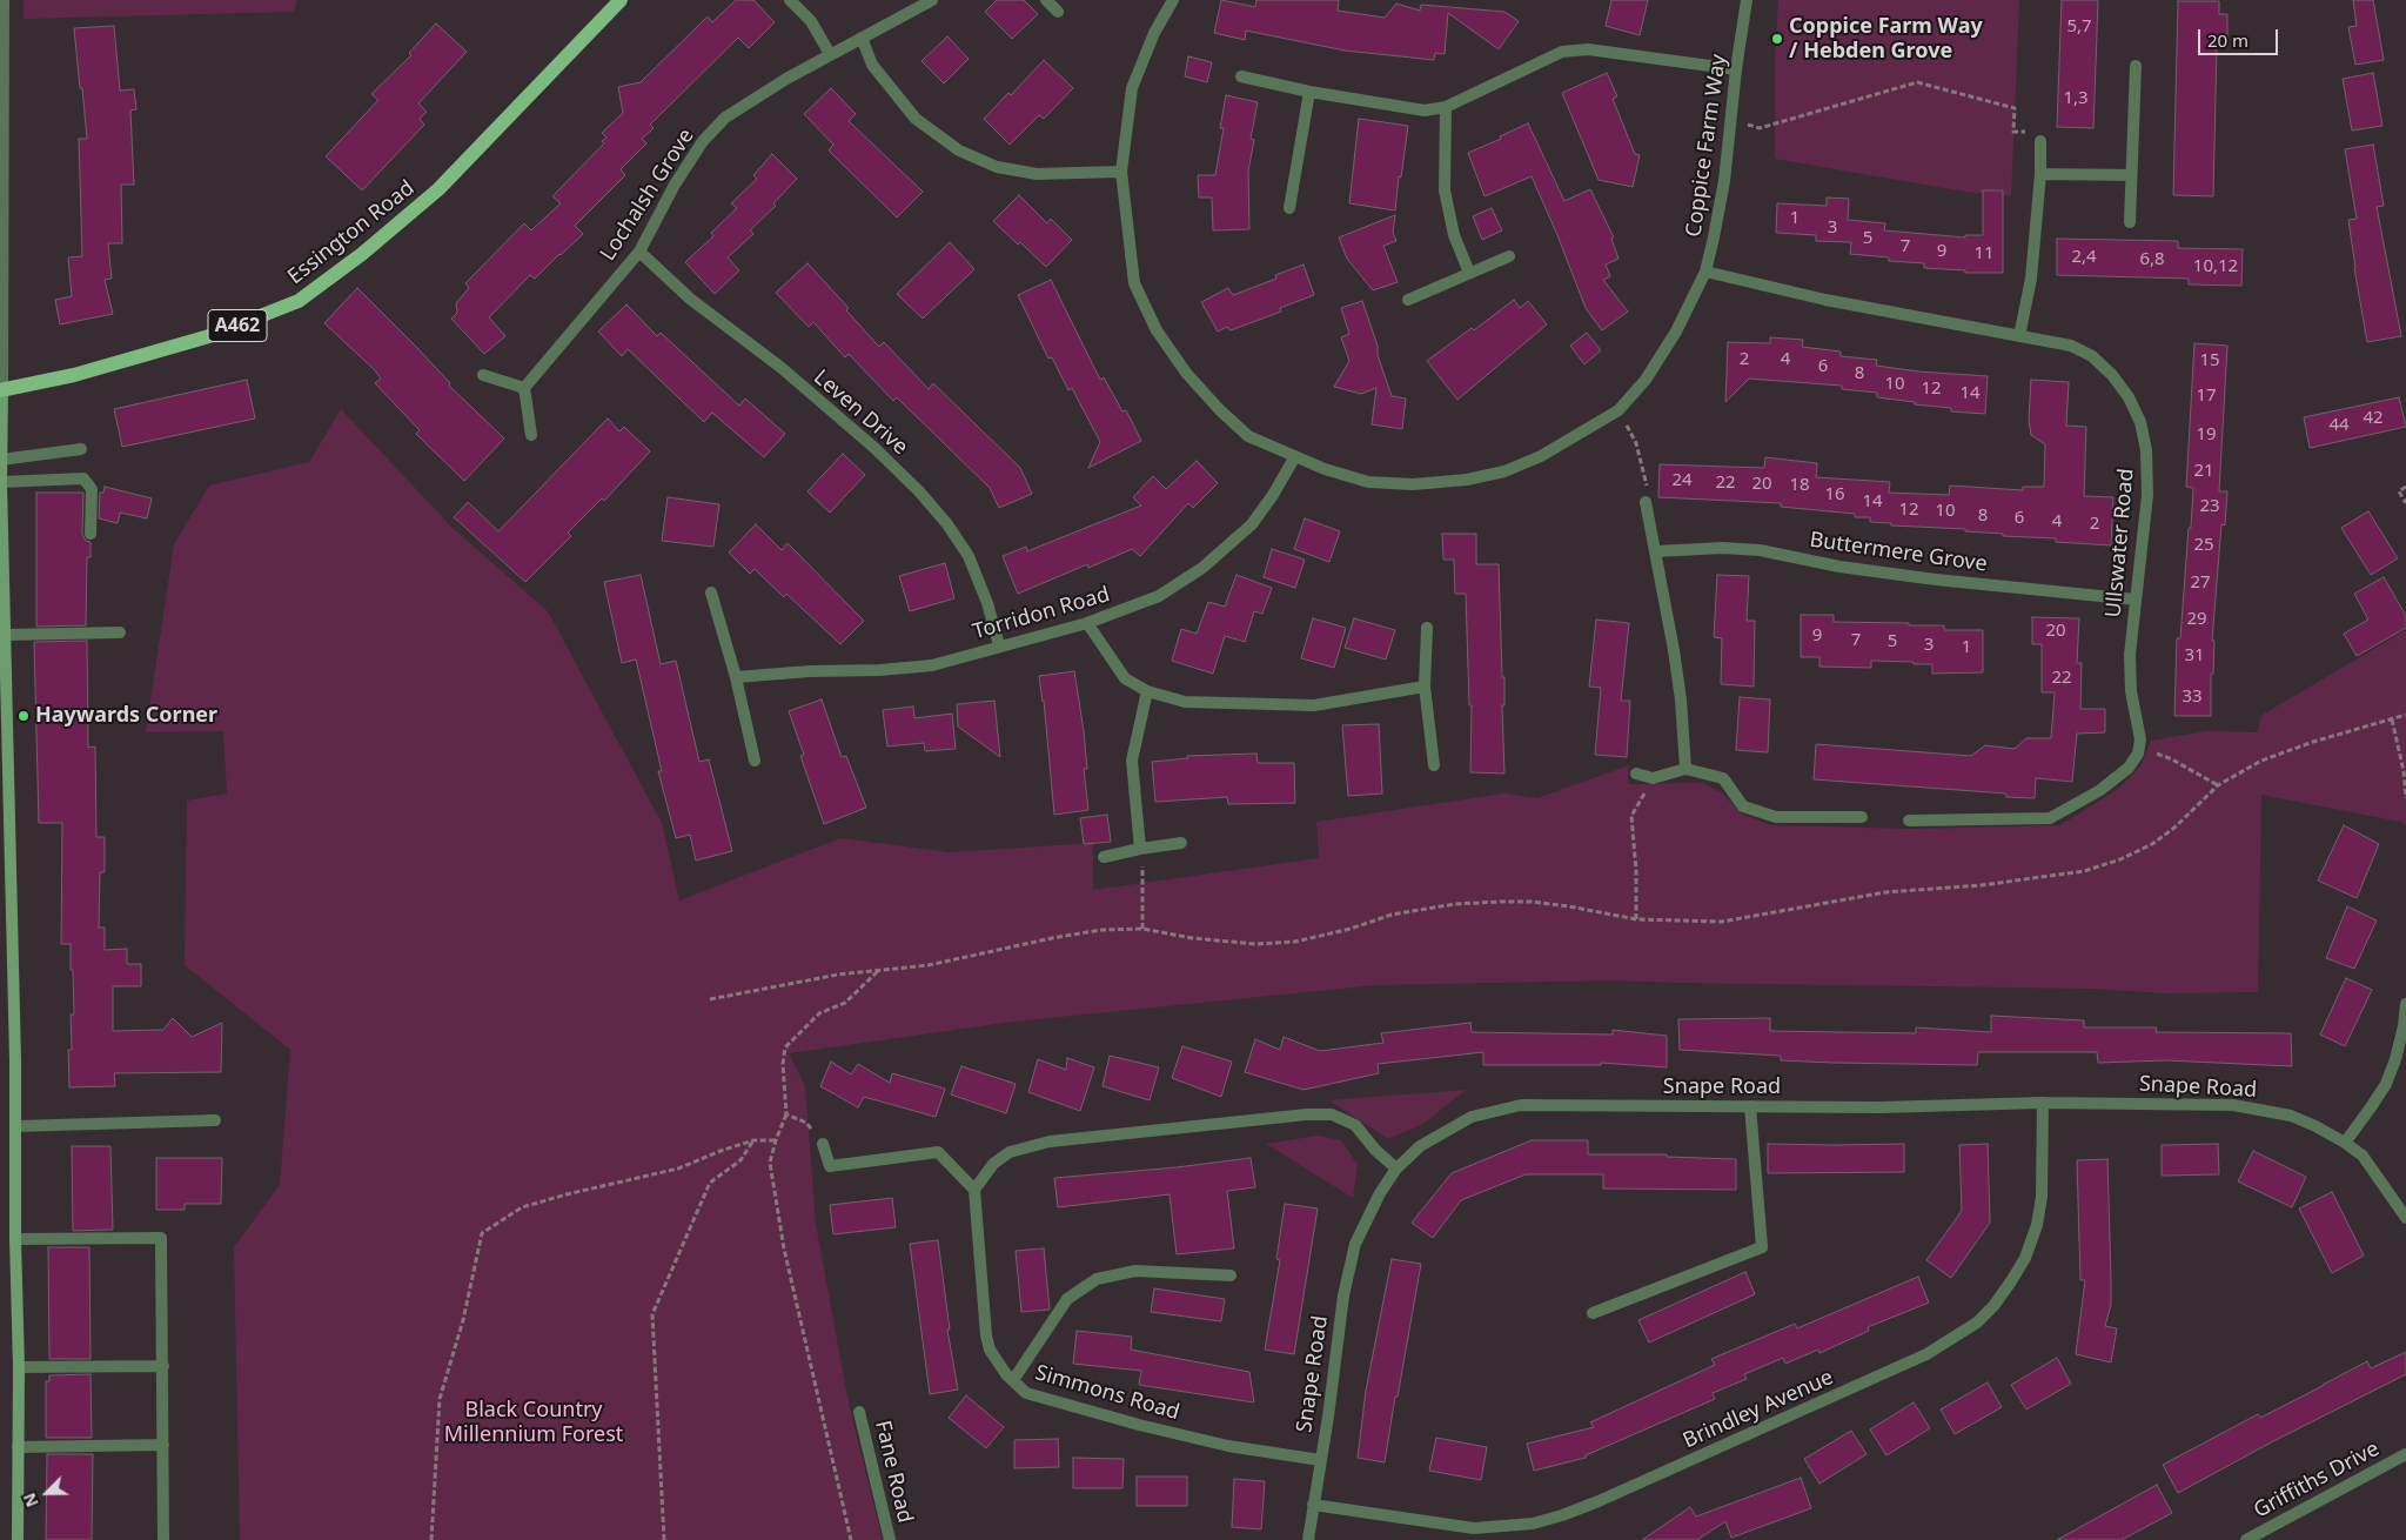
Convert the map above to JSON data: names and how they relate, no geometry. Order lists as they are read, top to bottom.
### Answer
{
  "streets": {
    "main road": ["Essington Road", "A462"],
    "street": [
      "Coppice Farm Way",
      "Lochalsh Grove",
      "Leven Drive",
      "Ullswater Road",
      "Buttermere Grove",
      "Torridon Road",
      "Snape Road",
      "Simmons Road",
      "Brindley Avenue",
      "Fane Road",
      "Griffiths Drive"
    ]
  },
  "crossings": [
    ["Coppice Farm Way", "Ullswater Road"],
    ["Coppice Farm Way", "Torridon Road"],
    ["Lochalsh Grove", "Leven Drive"],
    ["Leven Drive", "Torridon Road"],
    ["Ullswater Road", "Buttermere Grove"],
    ["Snape Road", "Simmons Road"],
    ["Snape Road", "Brindley Avenue"]
  ],
  "parks": ["Black Country Millennium Forest"],
  "places": ["Coppice Farm Way / Hebden Grove", "Haywards Corner"],
  "house_numbers": [
    "5,7",
    "1,3",
    "1",
    "3",
    "5",
    "7",
    "9",
    "11",
    "2,4",
    "6,8",
    "10,12",
    "2",
    "4",
    "15",
    "6",
    "8",
    "10",
    "12",
    "14",
    "17",
    "42",
    "44",
    "19",
    "21",
    "24",
    "22",
    "20",
    "18",
    "16",
    "14",
    "23",
    "12",
    "10",
    "8",
    "6",
    "4",
    "2",
    "25",
    "27",
    "29",
    "20",
    "9",
    "7",
    "5",
    "3",
    "1",
    "31",
    "22",
    "33"
  ],
  "scale_bar": "20 m",
  "north": "bottom left"
}
